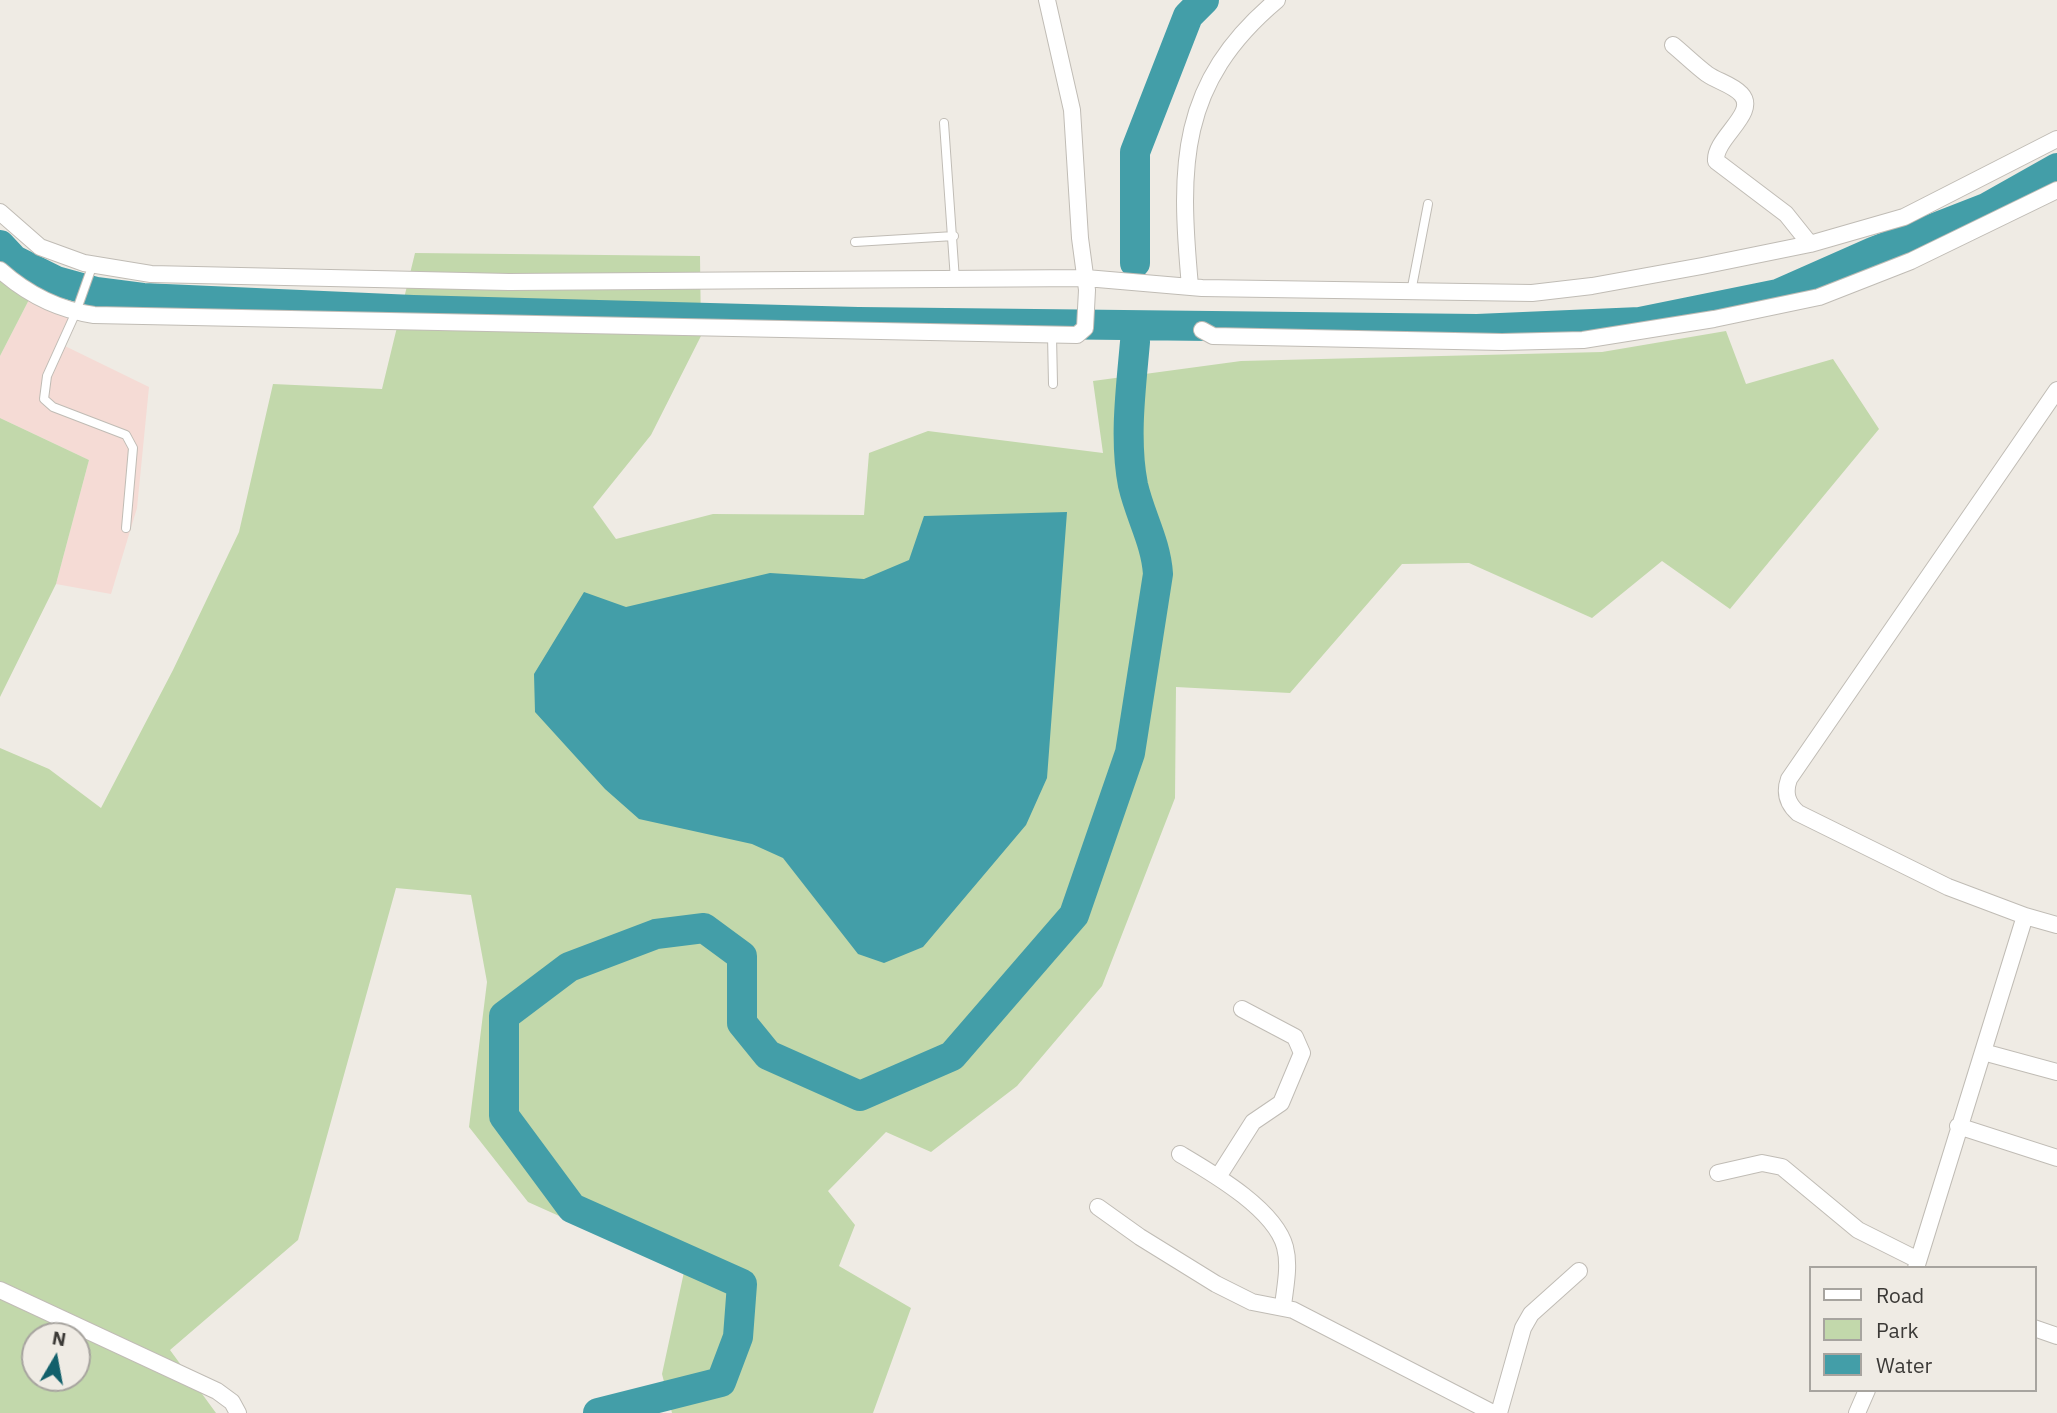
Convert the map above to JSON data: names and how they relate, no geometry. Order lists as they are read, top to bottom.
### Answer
{
  "legend": ["Road", "Park", "Water"],
  "north": "top"
}
